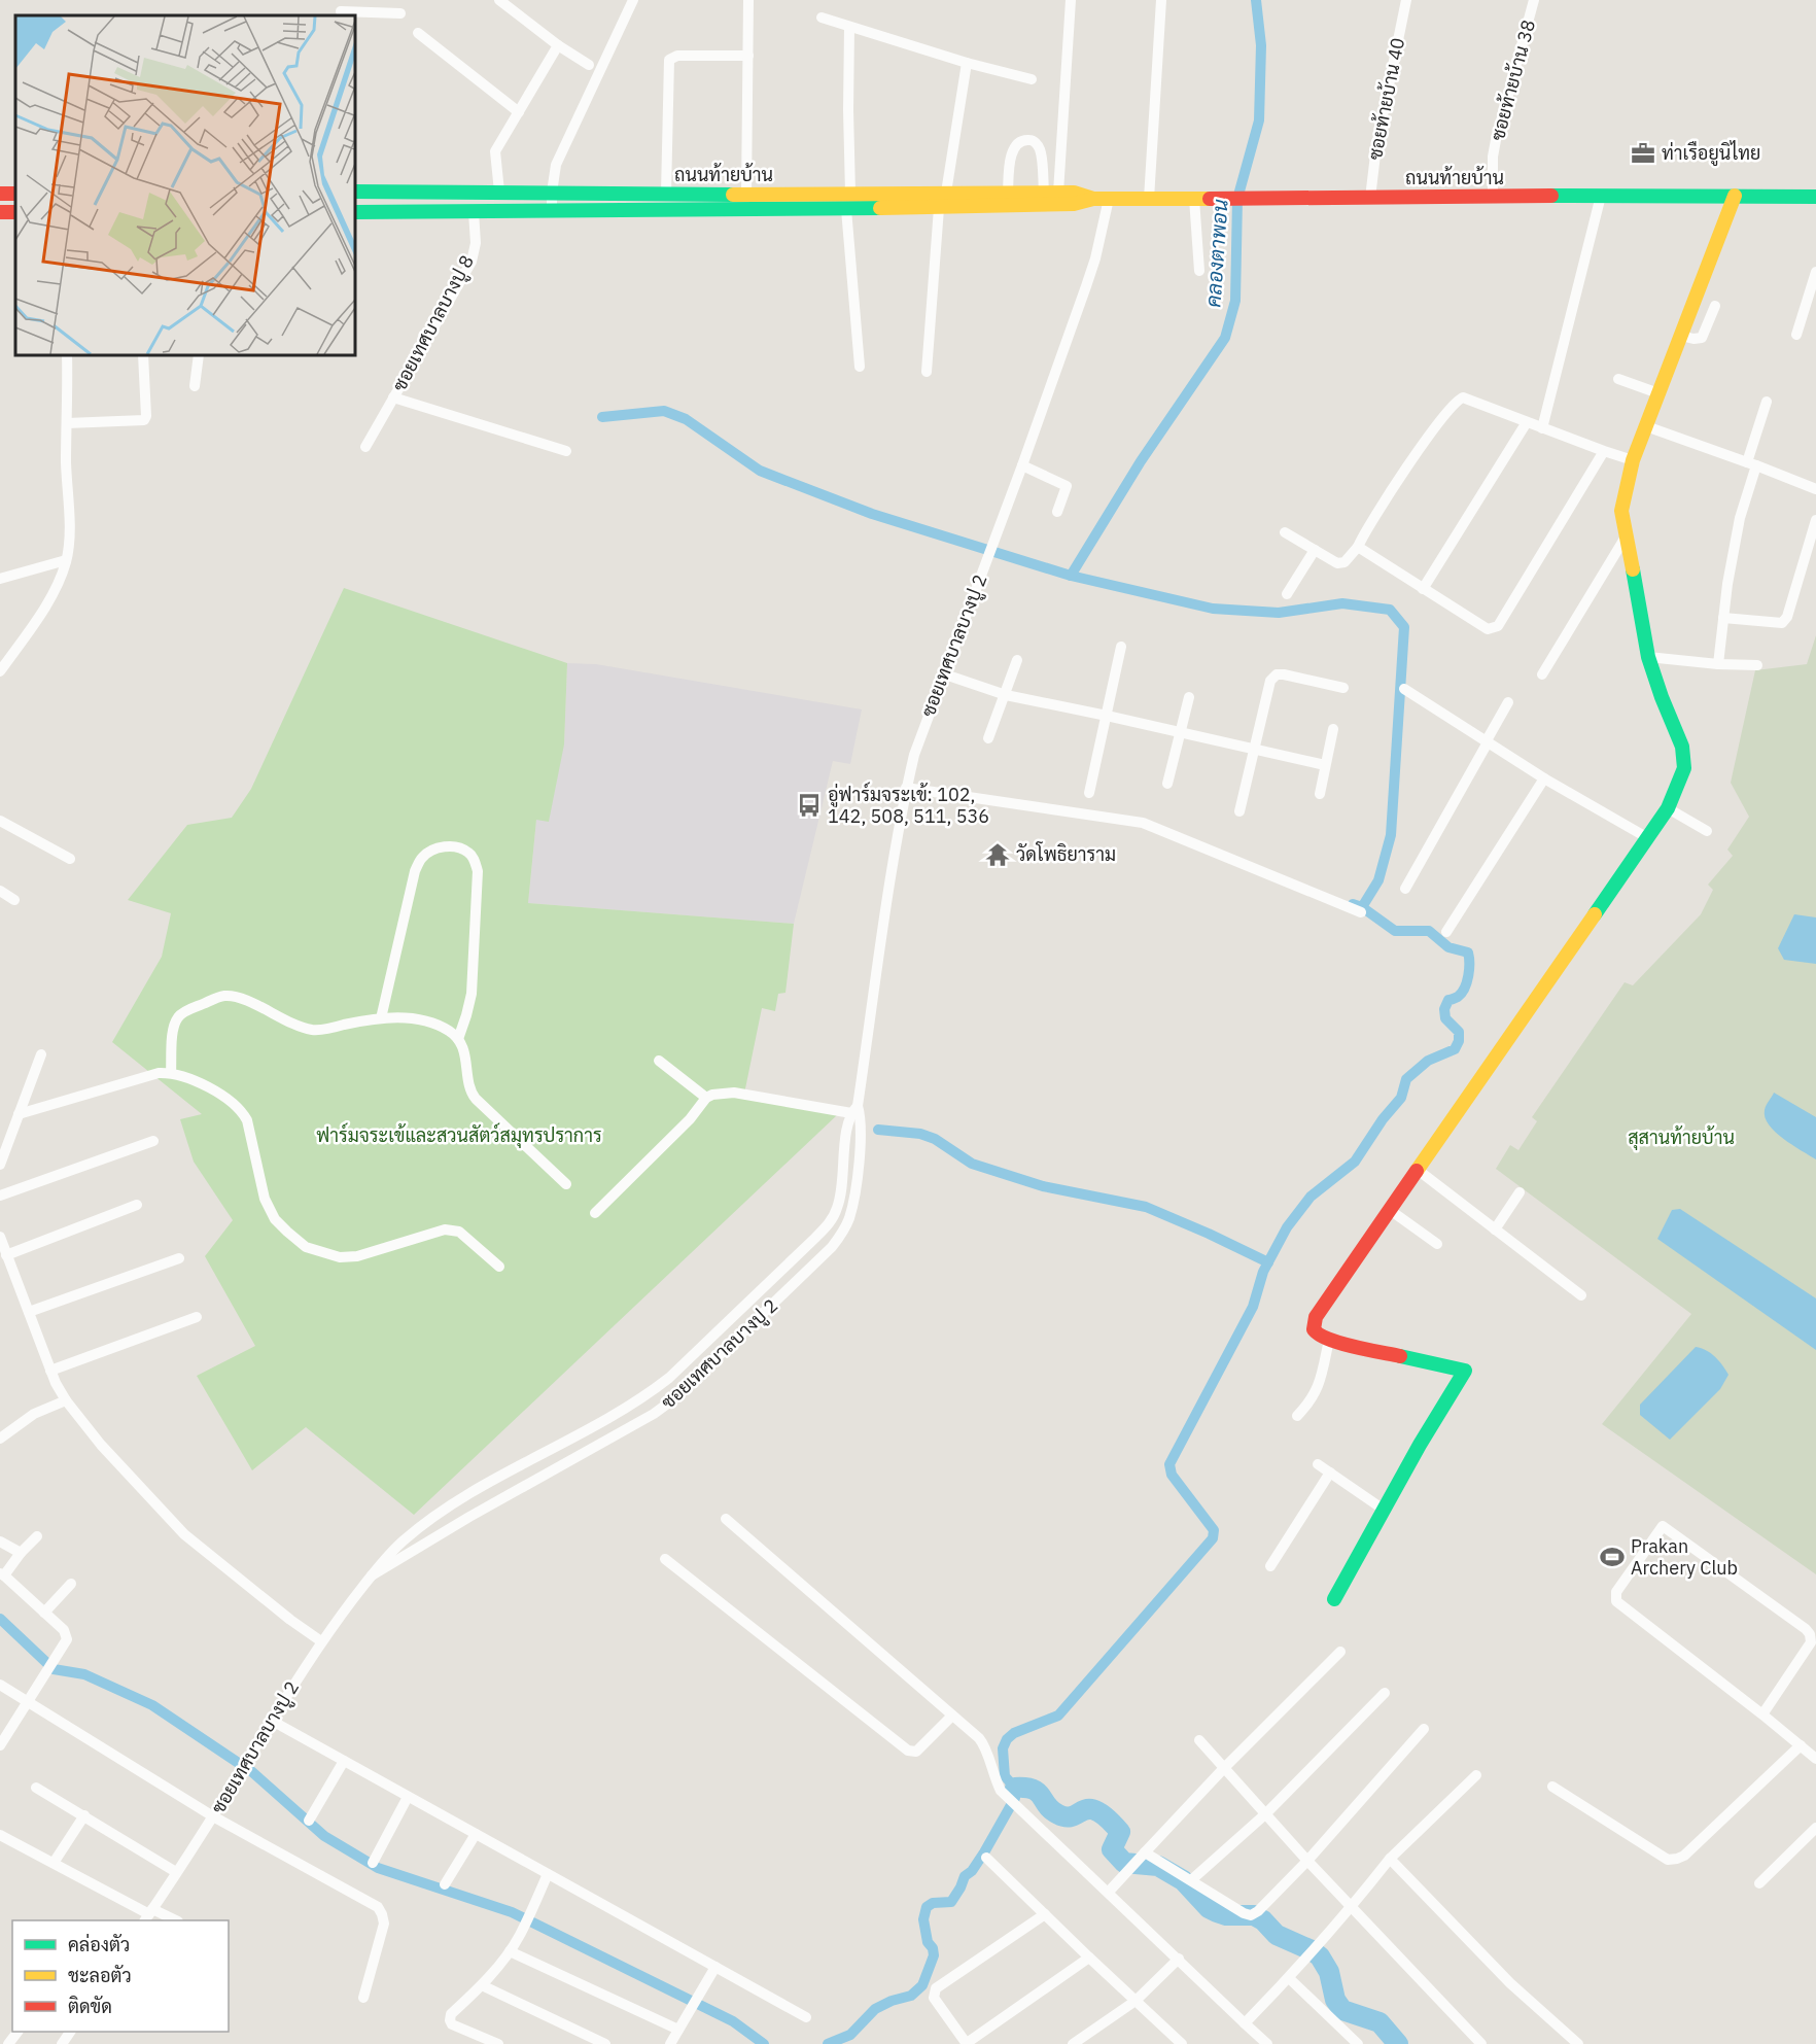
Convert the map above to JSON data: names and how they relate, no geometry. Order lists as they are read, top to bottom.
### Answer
{
  "streets": {
    "street": [
      "ซอยท้ายบ้าน 38",
      "ซอยท้ายบ้าน 40",
      "ถนนท้ายบ้าน",
      "ซอยเทศบาลบางปู 8",
      "ซอยเทศบาลบางปู 2"
    ]
  },
  "crossings": [
    ["ซอยท้ายบ้าน 38", "ถนนท้ายบ้าน"],
    ["ซอยท้ายบ้าน 40", "ถนนท้ายบ้าน"],
    ["ถนนท้ายบ้าน", "ซอยเทศบาลบางปู 8"],
    ["ถนนท้ายบ้าน", "ซอยเทศบาลบางปู 2"]
  ],
  "water": ["คลองตาพอน"],
  "parks": ["ฟาร์มจระเข้และสวนสัตว์สมุทรปราการ", "สุสานท้ายบ้าน"],
  "places": {
    "office": ["ท่าเรือยูนิไทย"],
    "bus stop": ["อู่ฟาร์มจระเข้: 102, 142, 508, 511, 536"],
    "temple": ["วัดโพธิยาราม"],
    "sports": ["Prakan Archery Club"]
  },
  "legend": ["คล่องตัว", "ชะลอตัว", "ติดขัด"]
}
